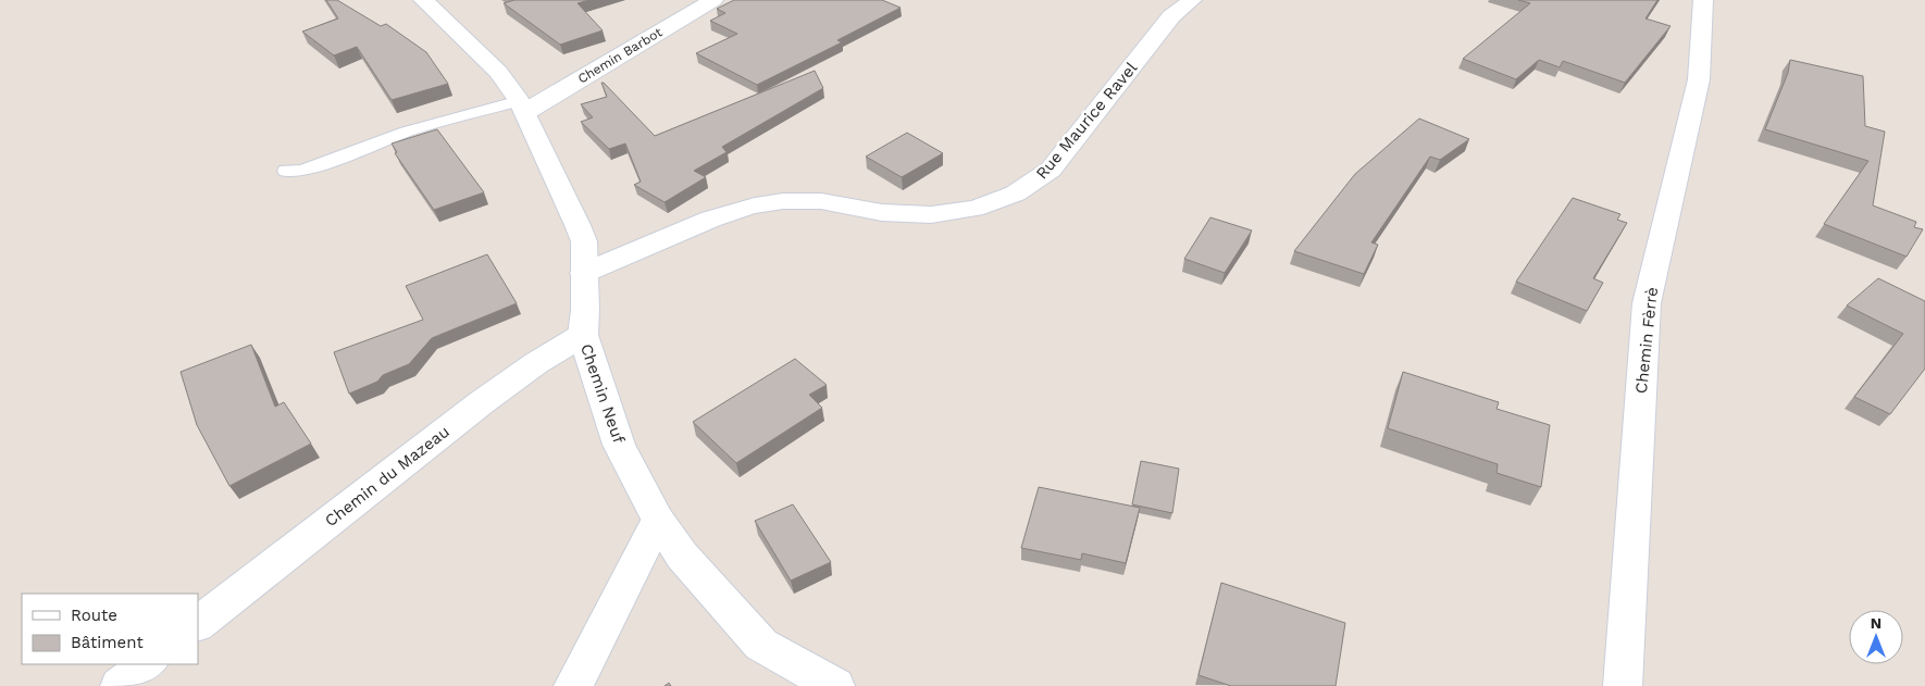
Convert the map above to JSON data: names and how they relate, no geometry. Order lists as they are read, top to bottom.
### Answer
{
  "streets": {
    "street": [
      "Chemin Barbot",
      "Rue Maurice Ravel",
      "Chemin Fèrrè",
      "Chemin Neuf",
      "Chemin du Mazeau"
    ]
  },
  "crossings": [
    ["Chemin Barbot", "Chemin Neuf"],
    ["Rue Maurice Ravel", "Chemin Neuf"],
    ["Chemin Neuf", "Chemin du Mazeau"]
  ],
  "legend": ["Route", "Bâtiment"],
  "north": "top"
}
